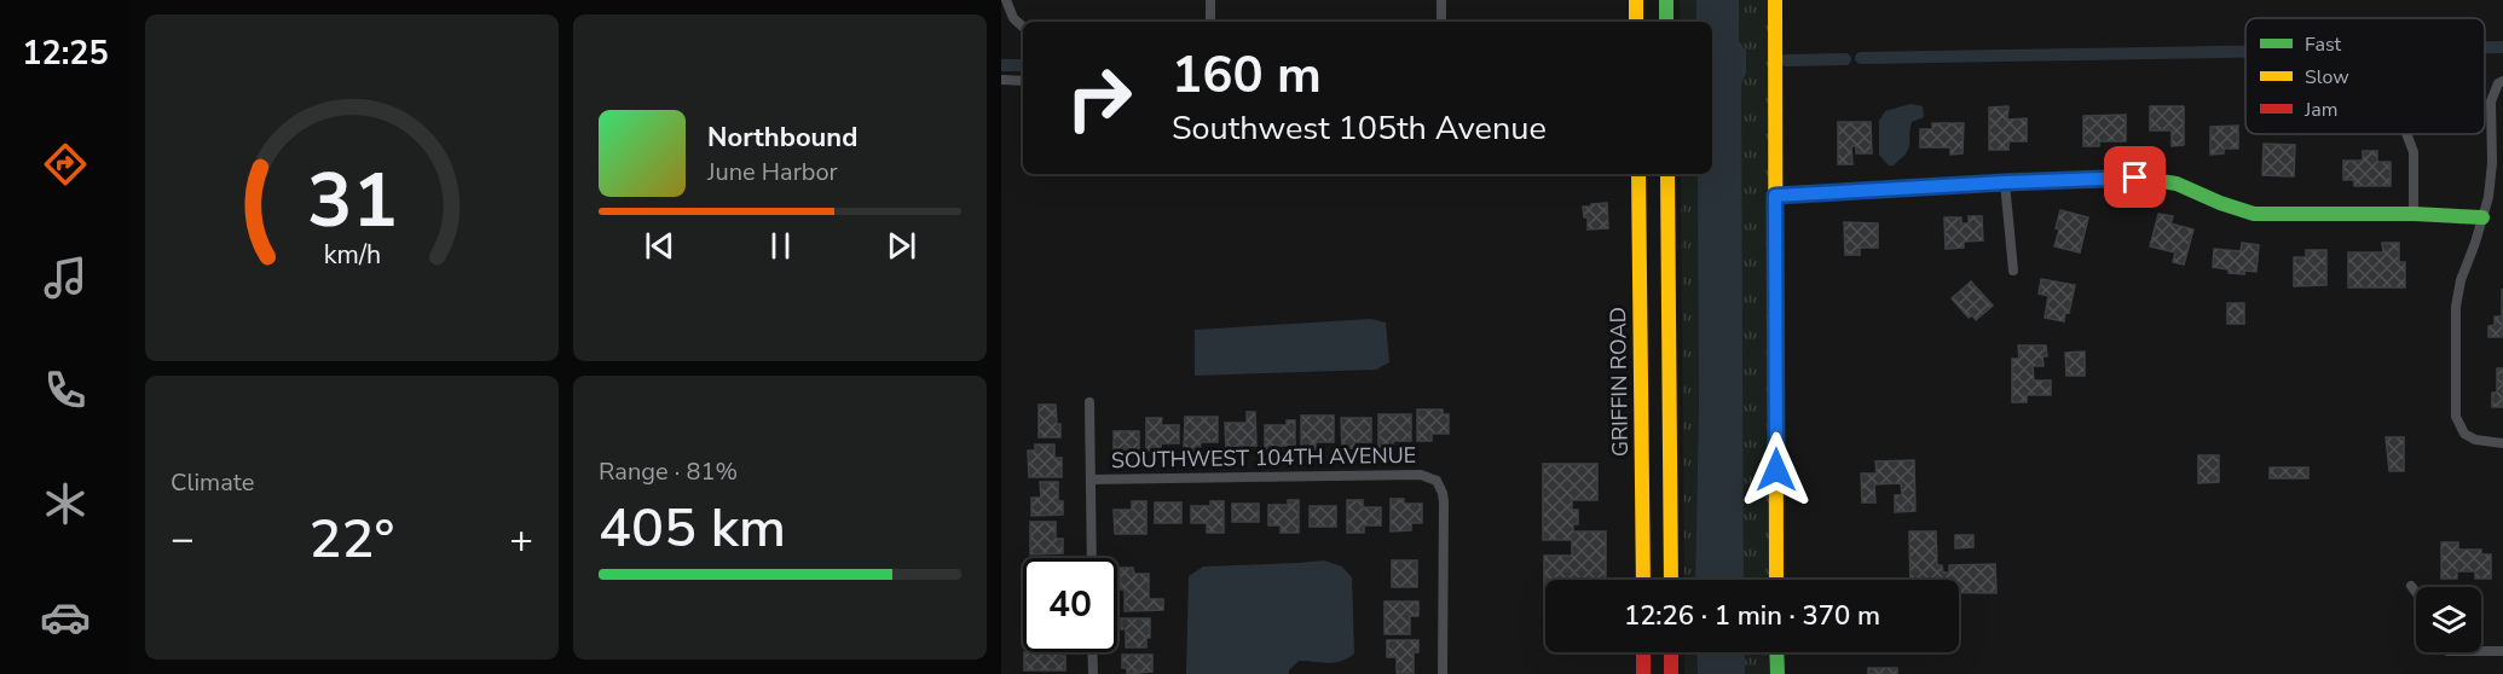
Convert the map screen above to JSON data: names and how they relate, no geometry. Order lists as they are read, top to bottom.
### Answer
{
  "streets": {
    "street": ["GRIFFIN ROAD", "SOUTHWEST 104TH AVENUE"]
  },
  "legend": ["Fast", "Slow", "Jam"],
  "page": {
    "tabs": "12:25",
    "turn": ["160 m", "Southwest 105th Avenue"],
    "song": ["Northbound", "June Harbor"],
    "tile": [
      "Climate",
      ["Range · 81%", "405 km"]
    ],
    "heat": ["−", "22°", "+"],
    "limit": "40",
    "trip": "12:26 · 1 min · 370 m",
    "gauge": ["31", "km/h"]
  }
}
